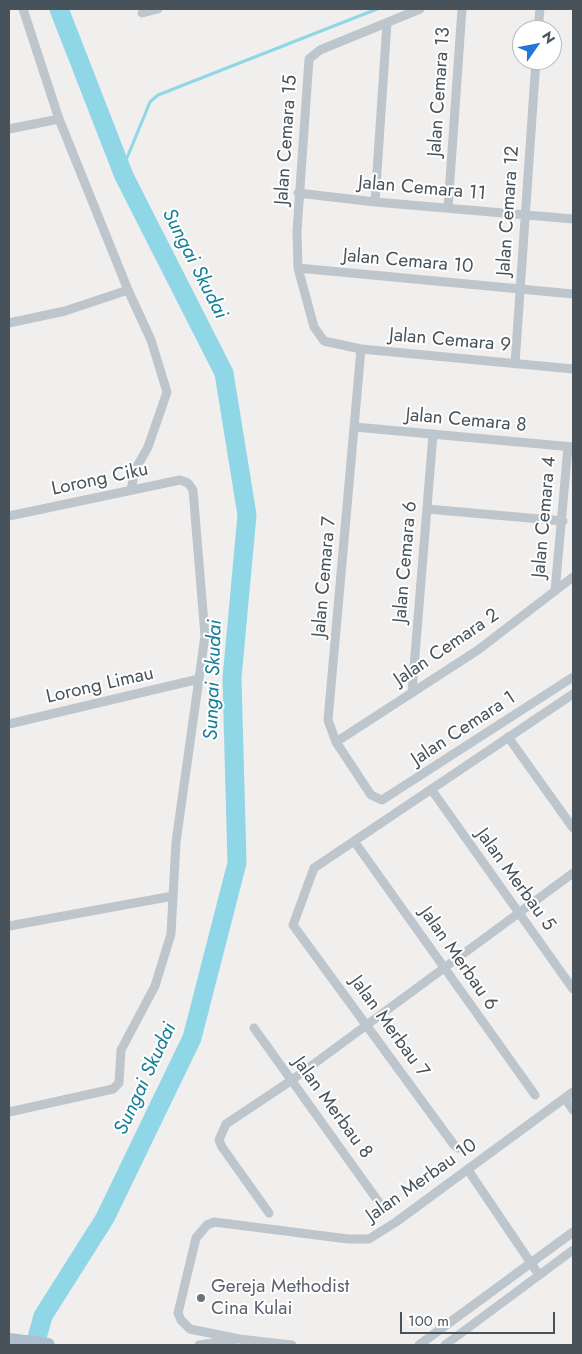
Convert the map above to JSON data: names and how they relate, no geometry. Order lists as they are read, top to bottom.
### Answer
{
  "streets": {
    "street": [
      "Jalan Cemara 13",
      "Jalan Cemara 15",
      "Jalan Cemara 11",
      "Jalan Cemara 12",
      "Jalan Cemara 10",
      "Jalan Cemara 9",
      "Jalan Cemara 8",
      "Lorong Ciku",
      "Jalan Cemara 4",
      "Jalan Cemara 6",
      "Jalan Cemara 7",
      "Jalan Cemara 2",
      "Lorong Limau",
      "Jalan Cemara 1",
      "Jalan Merbau 5",
      "Jalan Merbau 6",
      "Jalan Merbau 7",
      "Jalan Merbau 8",
      "Jalan Merbau 10"
    ]
  },
  "crossings": [
    ["Jalan Cemara 13", "Jalan Cemara 11"],
    ["Jalan Cemara 15", "Jalan Cemara 11"],
    ["Jalan Cemara 15", "Jalan Cemara 10"],
    ["Jalan Cemara 15", "Jalan Cemara 9"],
    ["Jalan Cemara 11", "Jalan Cemara 12"],
    ["Jalan Cemara 12", "Jalan Cemara 10"],
    ["Jalan Cemara 12", "Jalan Cemara 9"],
    ["Jalan Cemara 9", "Jalan Cemara 7"],
    ["Jalan Cemara 8", "Jalan Cemara 4"],
    ["Jalan Cemara 8", "Jalan Cemara 6"],
    ["Jalan Cemara 8", "Jalan Cemara 7"],
    ["Lorong Ciku", "Lorong Limau"],
    ["Jalan Cemara 4", "Jalan Cemara 2"],
    ["Jalan Cemara 6", "Jalan Cemara 2"],
    ["Jalan Cemara 7", "Jalan Cemara 2"],
    ["Jalan Cemara 7", "Jalan Cemara 1"],
    ["Jalan Merbau 6", "Jalan Merbau 7"]
  ],
  "water": ["Sungai Skudai"],
  "places": ["Gereja Methodist Cina Kulai"],
  "scale_bar": "100 m",
  "north": "top right"
}
